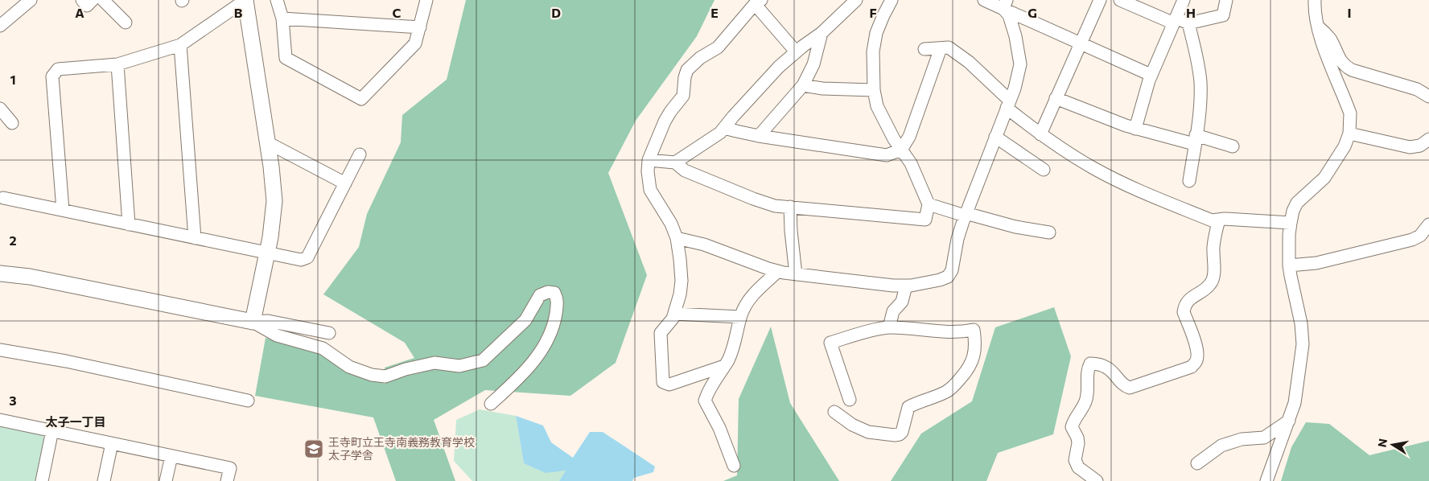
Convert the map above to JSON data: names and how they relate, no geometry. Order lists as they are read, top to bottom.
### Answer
{
  "districts": ["太子一丁目"],
  "places": {
    "school or university": ["王寺町立王寺南義務教育学校 太子学舎"]
  },
  "north": "left",
  "grid": {
    "columns": [
      "A",
      "B",
      "C",
      "D",
      "E",
      "F",
      "G",
      "H",
      "I"
    ],
    "rows": ["1", "2", "3"]
  }
}
